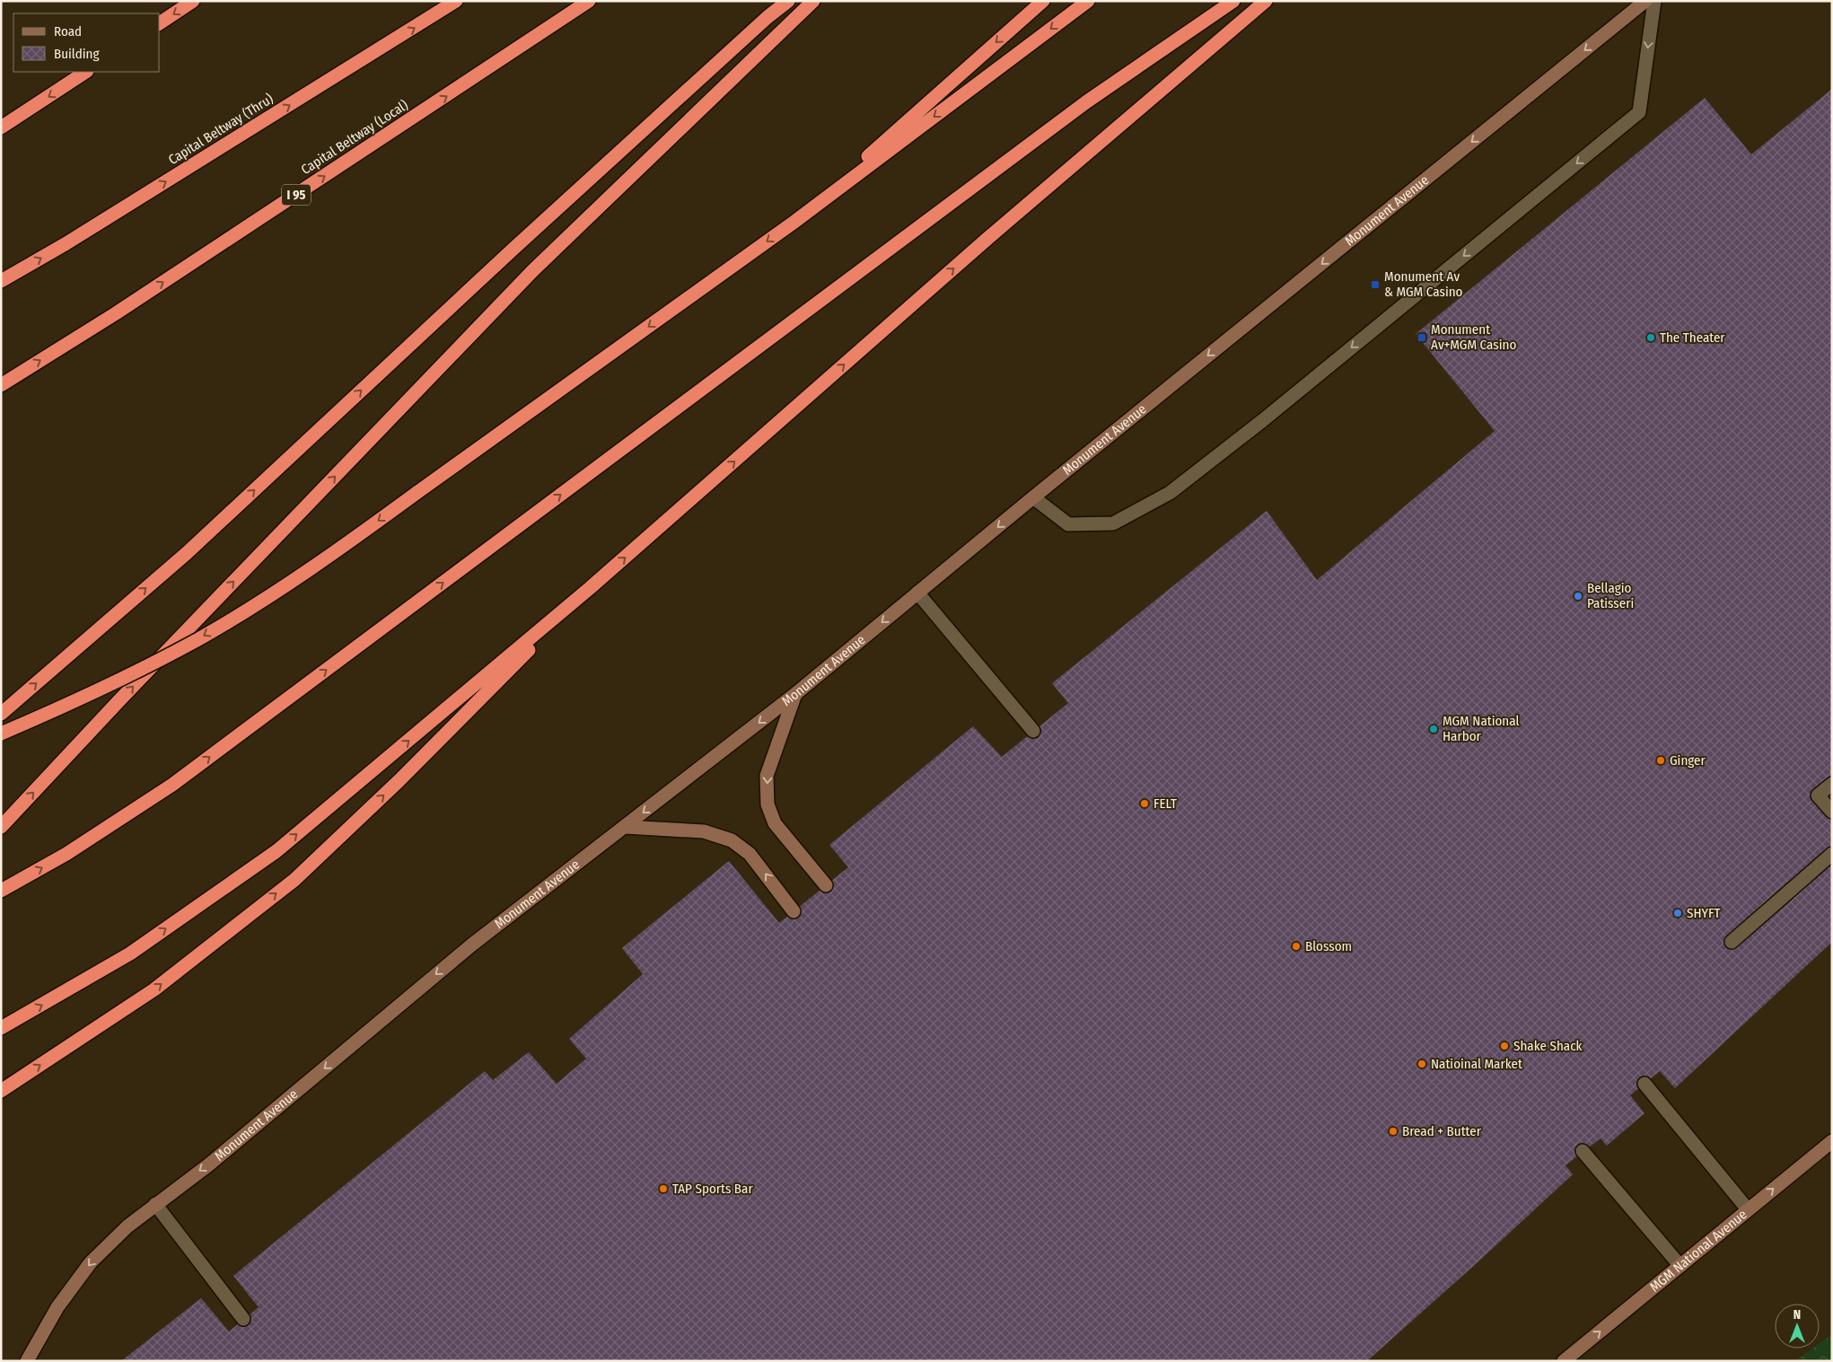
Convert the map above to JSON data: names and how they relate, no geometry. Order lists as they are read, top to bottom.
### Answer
{
  "streets": {
    "highway": ["Capital Beltway (Thru)", "Capital Beltway (Local)", "I 95"],
    "main road": ["Monument Avenue", "MGM National Avenue"]
  },
  "one_way": [
    "Capital Beltway (Thru)",
    "Capital Beltway (Local)",
    "Monument Avenue",
    "MGM National Avenue"
  ],
  "places": {
    "transit": ["Monument Av & MGM Casino", "Monument Av+MGM Casino"],
    "other": [
      "The Theater",
      "Bellagio Patisseri",
      "MGM National Harbor",
      "Ginger",
      "FELT",
      "SHYFT",
      "Blossom",
      "Shake Shack",
      "Natioinal Market",
      "Bread + Butter",
      "TAP Sports Bar"
    ]
  },
  "legend": ["Road", "Building"],
  "north": "top"
}
